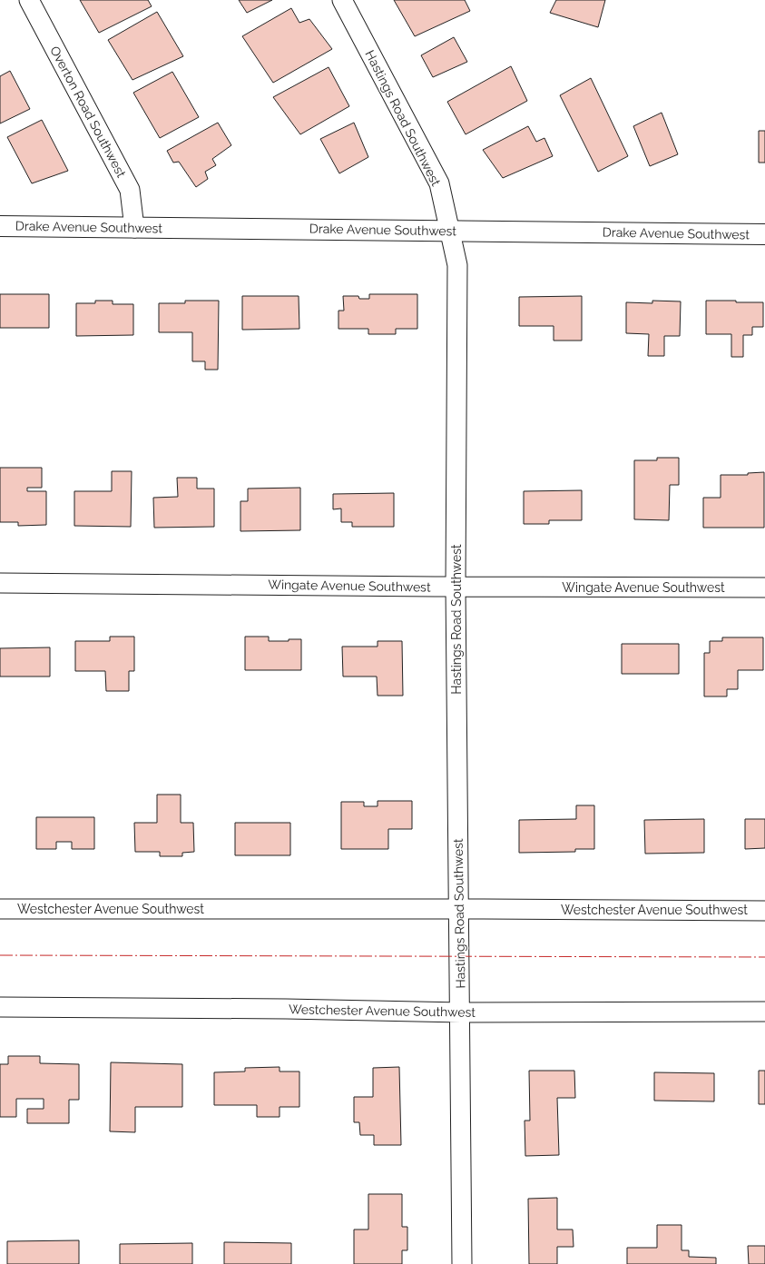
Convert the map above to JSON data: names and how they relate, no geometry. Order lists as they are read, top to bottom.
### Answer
{
  "streets": {
    "street": [
      "Overton Road Southwest",
      "Hastings Road Southwest",
      "Drake Avenue Southwest",
      "Wingate Avenue Southwest",
      "Westchester Avenue Southwest"
    ]
  },
  "crossings": [
    ["Overton Road Southwest", "Drake Avenue Southwest"],
    ["Hastings Road Southwest", "Drake Avenue Southwest"],
    ["Hastings Road Southwest", "Wingate Avenue Southwest"],
    ["Hastings Road Southwest", "Westchester Avenue Southwest"]
  ]
}
